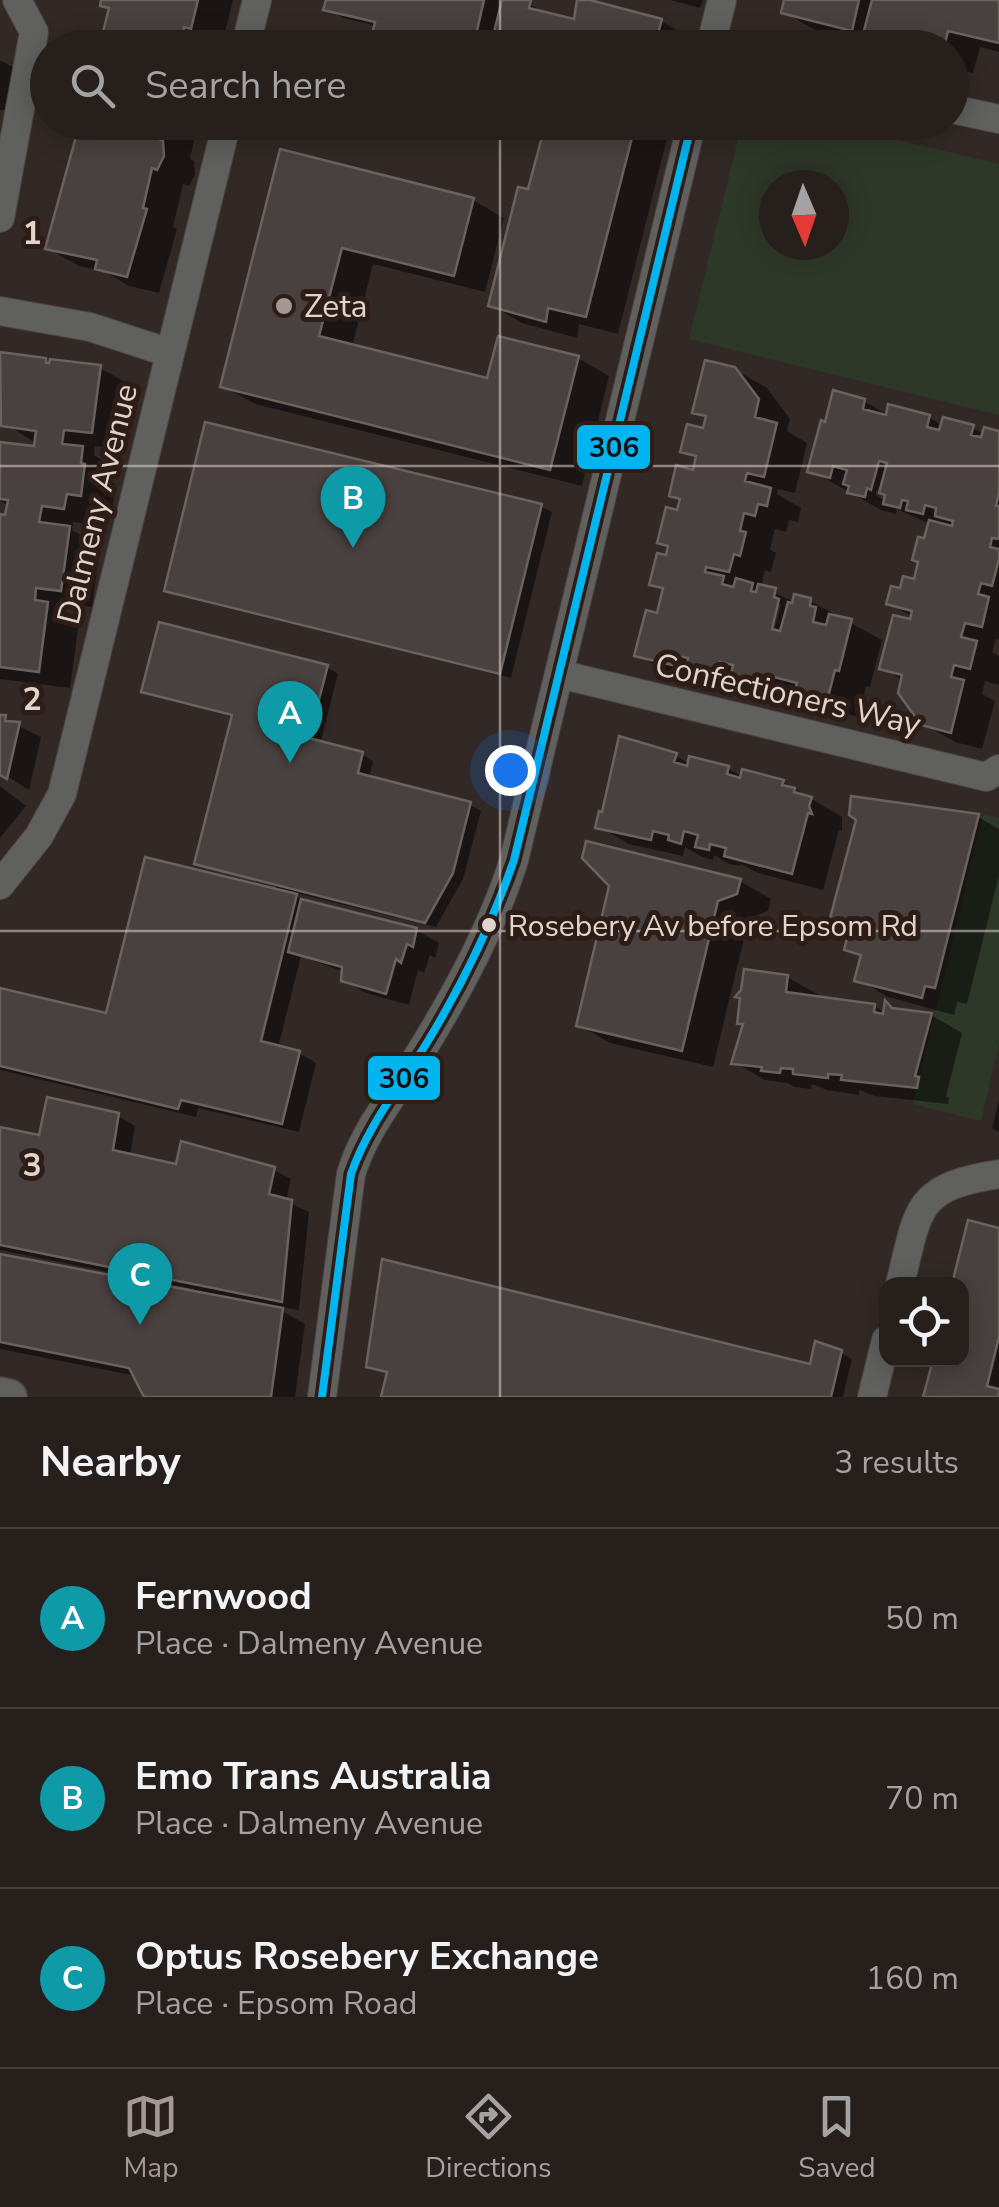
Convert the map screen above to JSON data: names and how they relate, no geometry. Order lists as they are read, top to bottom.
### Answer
{
  "streets": {
    "street": ["Dalmeny Avenue", "Confectioners Way"]
  },
  "places": ["Zeta", "Rosebery Av before Epsom Rd"],
  "lines": ["transit line 306"],
  "north": "bottom",
  "page": {
    "search": "Search here",
    "pins": ["B", "A", "C"],
    "heading": ["Nearby", "3 results"],
    "list": [
      {
        "mark": "A",
        "name": "Fernwood",
        "note": "Place · Dalmeny Avenue",
        "value": "50 m"
      },
      {
        "mark": "B",
        "name": "Emo Trans Australia",
        "note": "Place · Dalmeny Avenue",
        "value": "70 m"
      },
      {
        "mark": "C",
        "name": "Optus Rosebery Exchange",
        "note": "Place · Epsom Road",
        "value": "160 m"
      }
    ],
    "nav": ["Map", "Directions", "Saved"]
  },
  "grid": {
    "rows": ["1", "2", "3"]
  }
}
